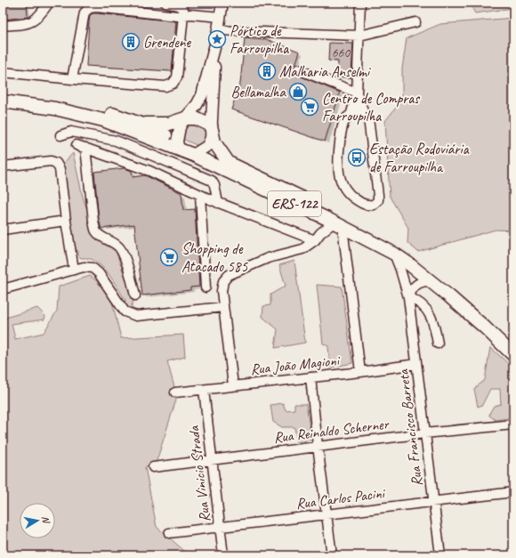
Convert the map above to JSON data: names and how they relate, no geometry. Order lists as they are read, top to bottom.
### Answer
{
  "streets": {
    "highway": ["ERS-122"],
    "street": [
      "Rua João Magioni",
      "Rua Francisco Barreta",
      "Rua Reinaldo Scherner",
      "Rua Vinicio Strada",
      "Rua Carlos Pacini"
    ]
  },
  "crossings": [
    ["ERS-122", "Rua Francisco Barreta"],
    ["Rua João Magioni", "Rua Francisco Barreta"],
    ["Rua João Magioni", "Rua Vinicio Strada"],
    ["Rua Francisco Barreta", "Rua Reinaldo Scherner"],
    ["Rua Francisco Barreta", "Rua Carlos Pacini"],
    ["Rua Reinaldo Scherner", "Rua Vinicio Strada"],
    ["Rua Vinicio Strada", "Rua Carlos Pacini"]
  ],
  "places": {
    "place": ["Pórtico de Farroupilha"],
    "building": ["Grendene", "Malharia Anselmi"],
    "shop": ["Bellamalha"],
    "supermarket": ["Centro de Compras Farroupilha", "Shopping de Atacado 585"],
    "bus stop": ["Estação Rodoviária de Farroupilha"]
  },
  "house_numbers": ["660"],
  "north": "right"
}
